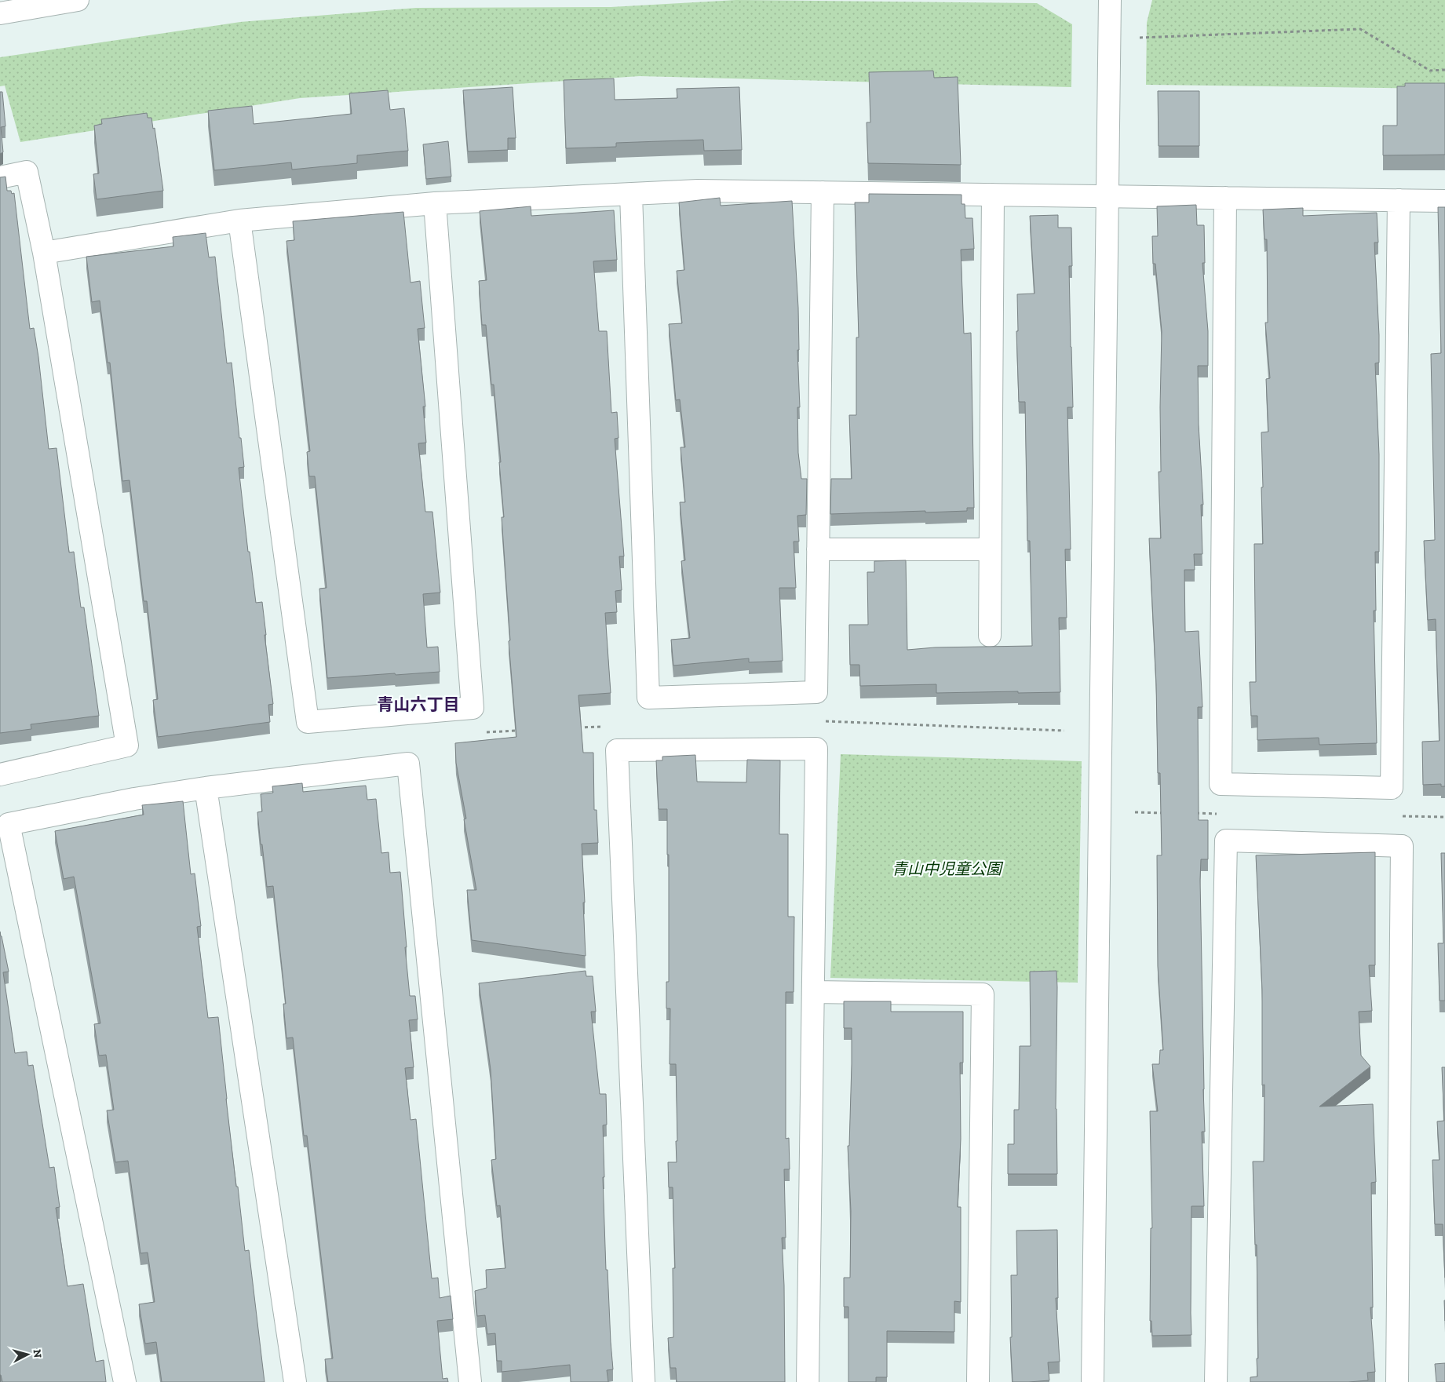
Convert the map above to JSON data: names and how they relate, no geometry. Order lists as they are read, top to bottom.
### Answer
{
  "districts": ["青山六丁目"],
  "parks": ["青山中児童公園"],
  "north": "right"
}
